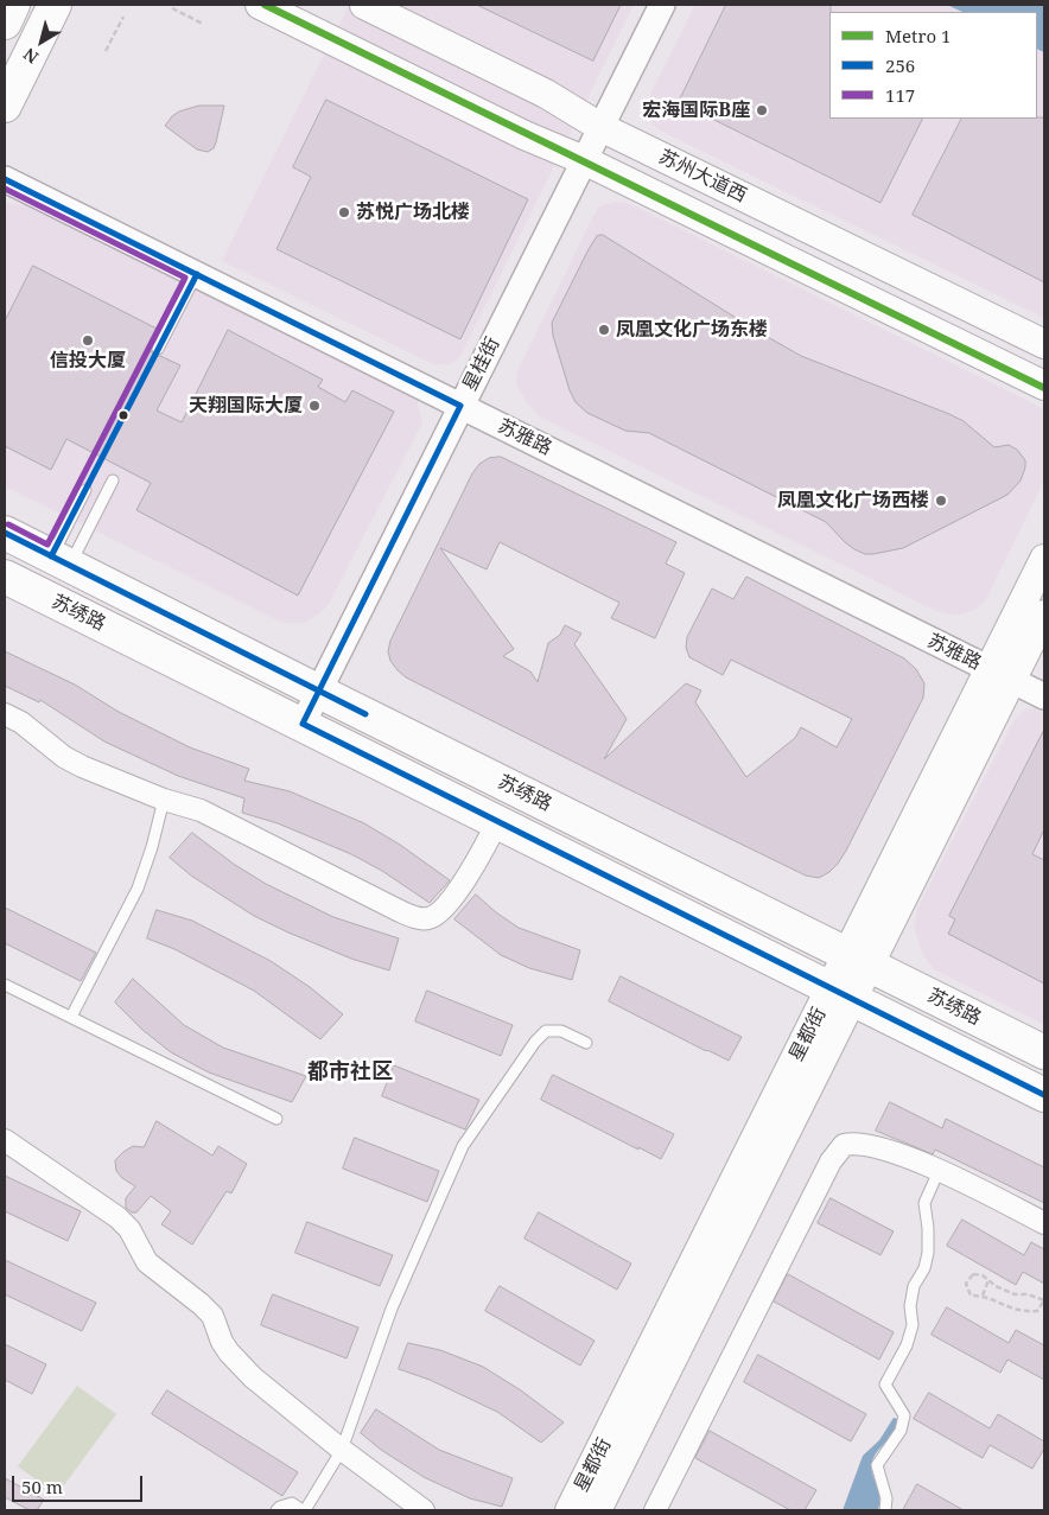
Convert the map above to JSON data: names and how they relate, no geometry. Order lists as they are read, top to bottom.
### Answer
{
  "streets": {
    "main road": ["苏州大道西", "苏绣路", "星都街"],
    "street": ["星桂街", "苏雅路"]
  },
  "crossings": [
    ["苏州大道西", "星桂街"],
    ["星桂街", "苏雅路"],
    ["星桂街", "苏绣路"],
    ["苏雅路", "星都街"],
    ["苏绣路", "星都街"]
  ],
  "districts": ["都市社区"],
  "places": [
    "宏海国际B座",
    "苏悦广场北楼",
    "凤凰文化广场东楼",
    "信投大厦",
    "天翔国际大厦",
    "凤凰文化广场西楼"
  ],
  "lines": ["metro line 1", "transit line 256", "transit line 117"],
  "legend": ["Metro 1", "256", "117"],
  "scale_bar": "50 m",
  "north": "bottom left"
}
